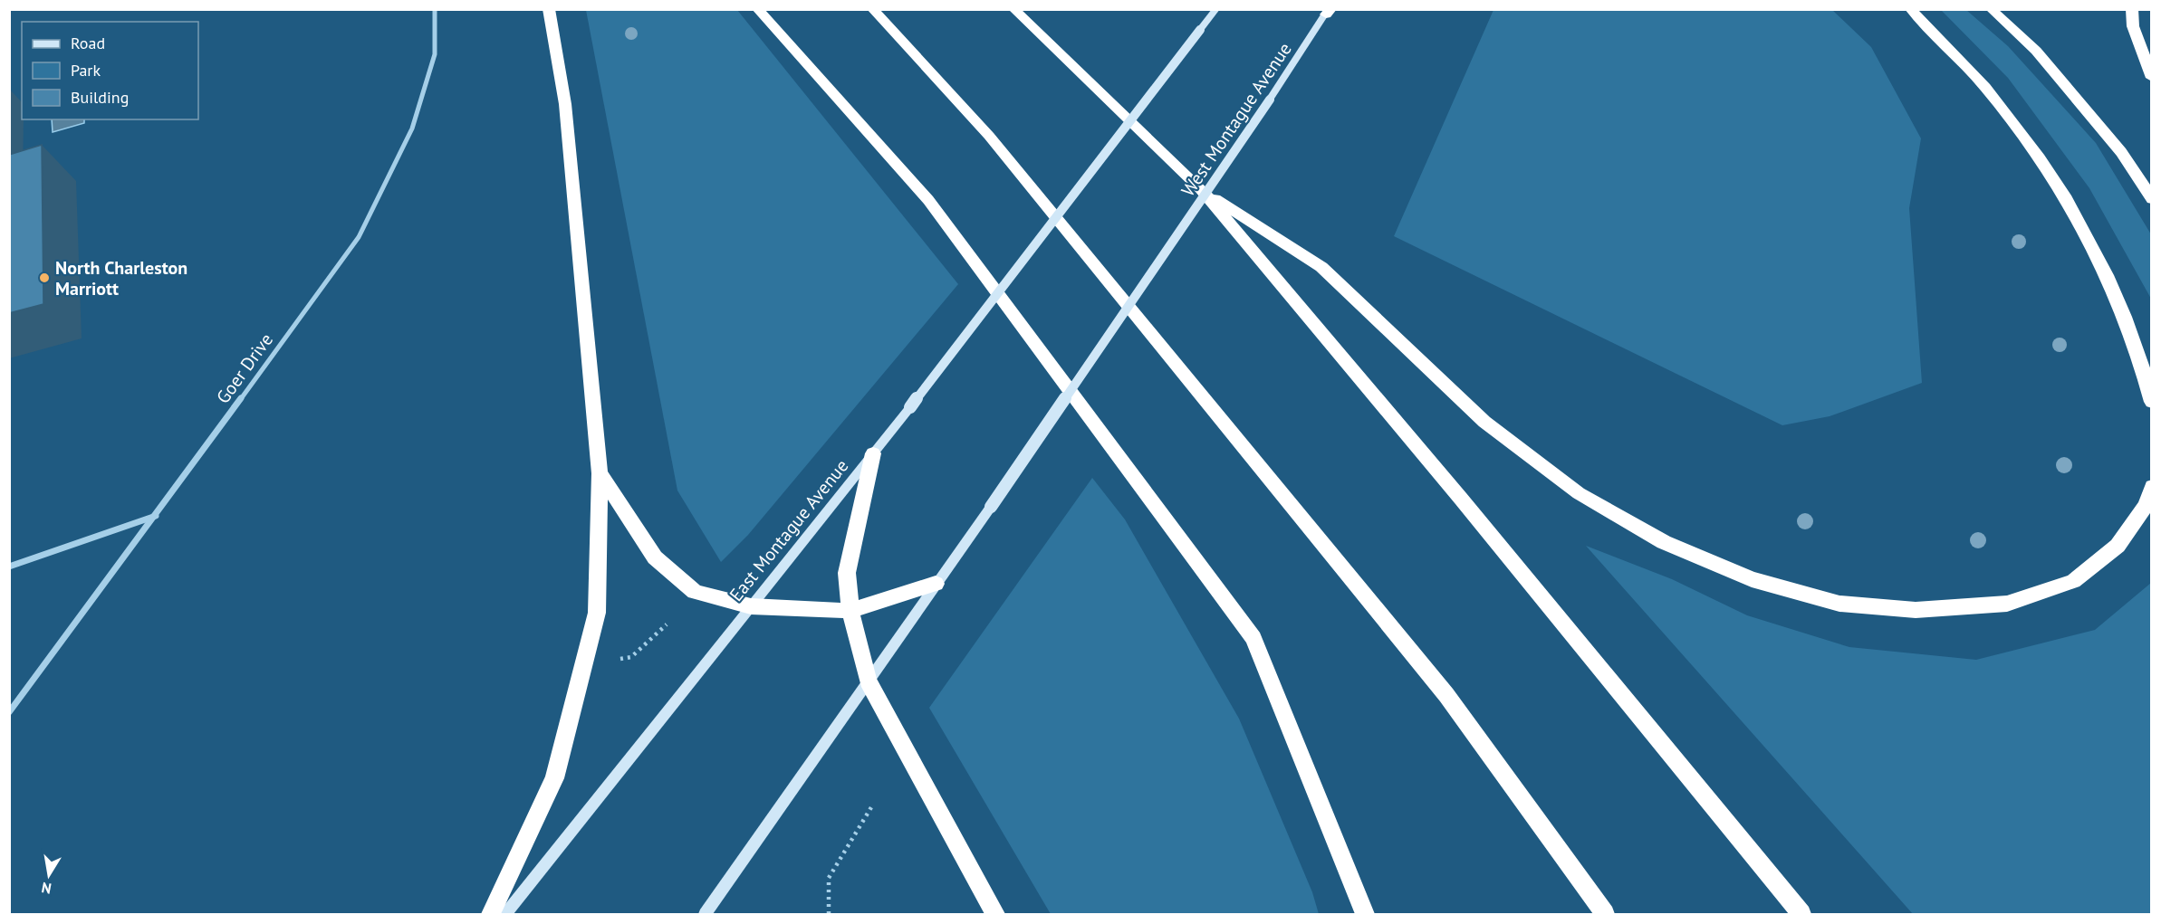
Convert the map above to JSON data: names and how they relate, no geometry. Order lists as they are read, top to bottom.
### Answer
{
  "streets": {
    "main road": ["West Montague Avenue", "East Montague Avenue"],
    "street": ["Goer Drive"]
  },
  "places": ["North Charleston Marriott"],
  "legend": ["Road", "Park", "Building"],
  "north": "bottom"
}
